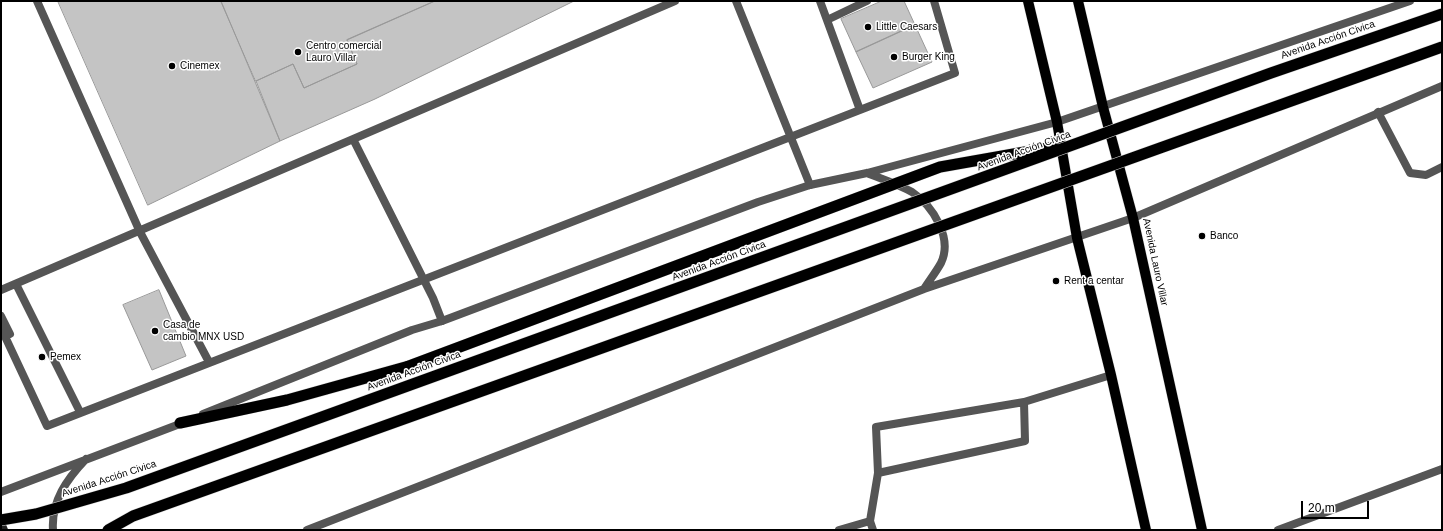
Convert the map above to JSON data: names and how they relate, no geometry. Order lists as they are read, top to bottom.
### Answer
{
  "streets": {
    "highway": ["Avenida Acción Civica"],
    "main road": ["Avenida Lauro Villar"]
  },
  "crossings": [
    ["Avenida Acción Civica", "Avenida Lauro Villar"]
  ],
  "places": [
    "Little Caesars",
    "Centro comercial Lauro Villar",
    "Burger King",
    "Cinemex",
    "Banco",
    "Rent a centar",
    "Casa de cambio MNX USD",
    "Pemex"
  ],
  "scale_bar": "20 m"
}
